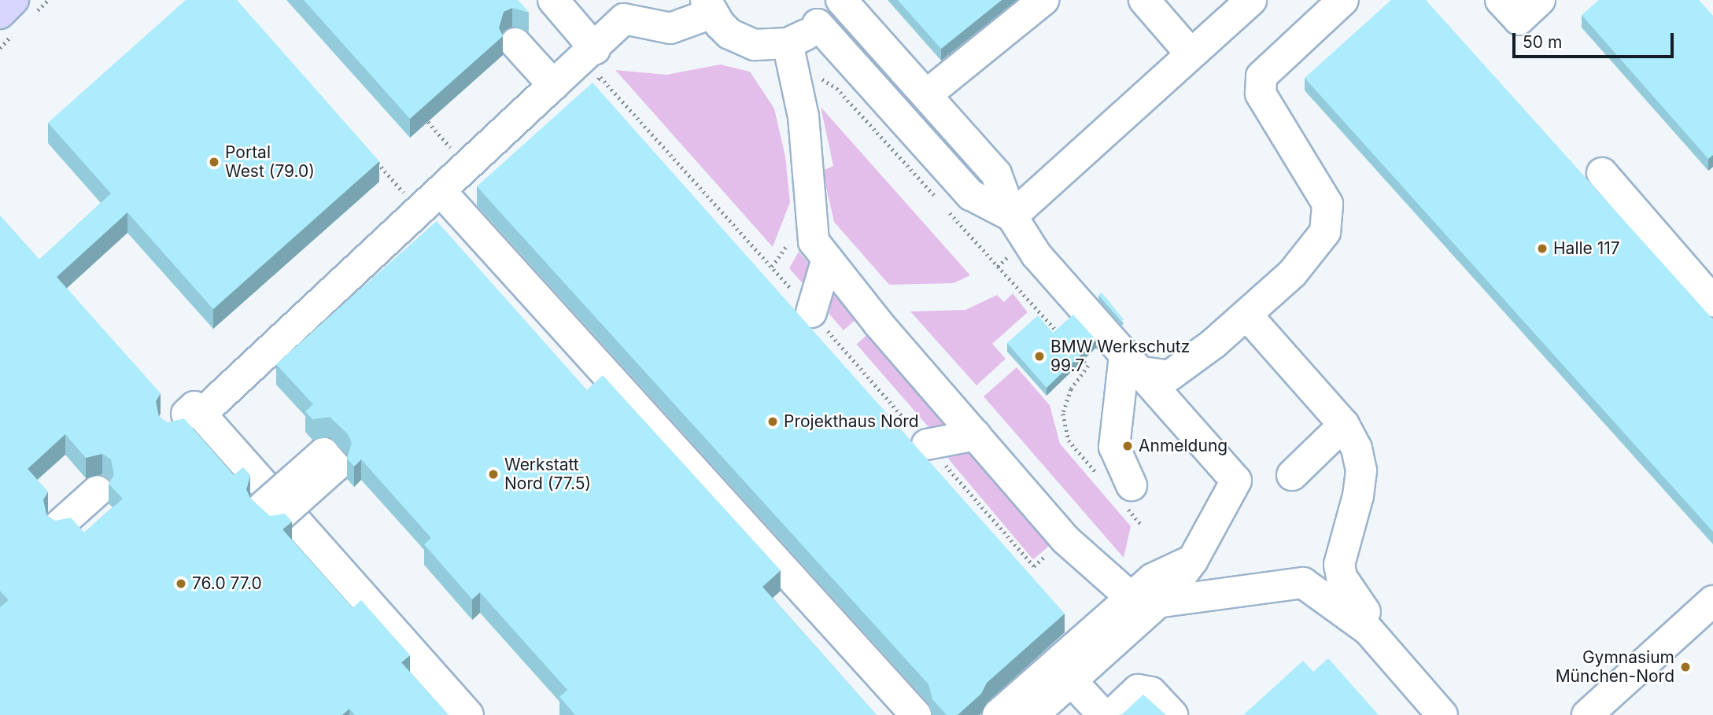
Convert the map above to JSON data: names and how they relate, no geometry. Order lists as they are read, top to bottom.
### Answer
{
  "places": [
    "Portal West (79.0)",
    "Halle 117",
    "BMW Werkschutz 99.7",
    "Projekthaus Nord",
    "Anmeldung",
    "Werkstatt Nord (77.5)",
    "76.0 77.0",
    "Gymnasium München-Nord"
  ],
  "scale_bar": "50 m"
}
